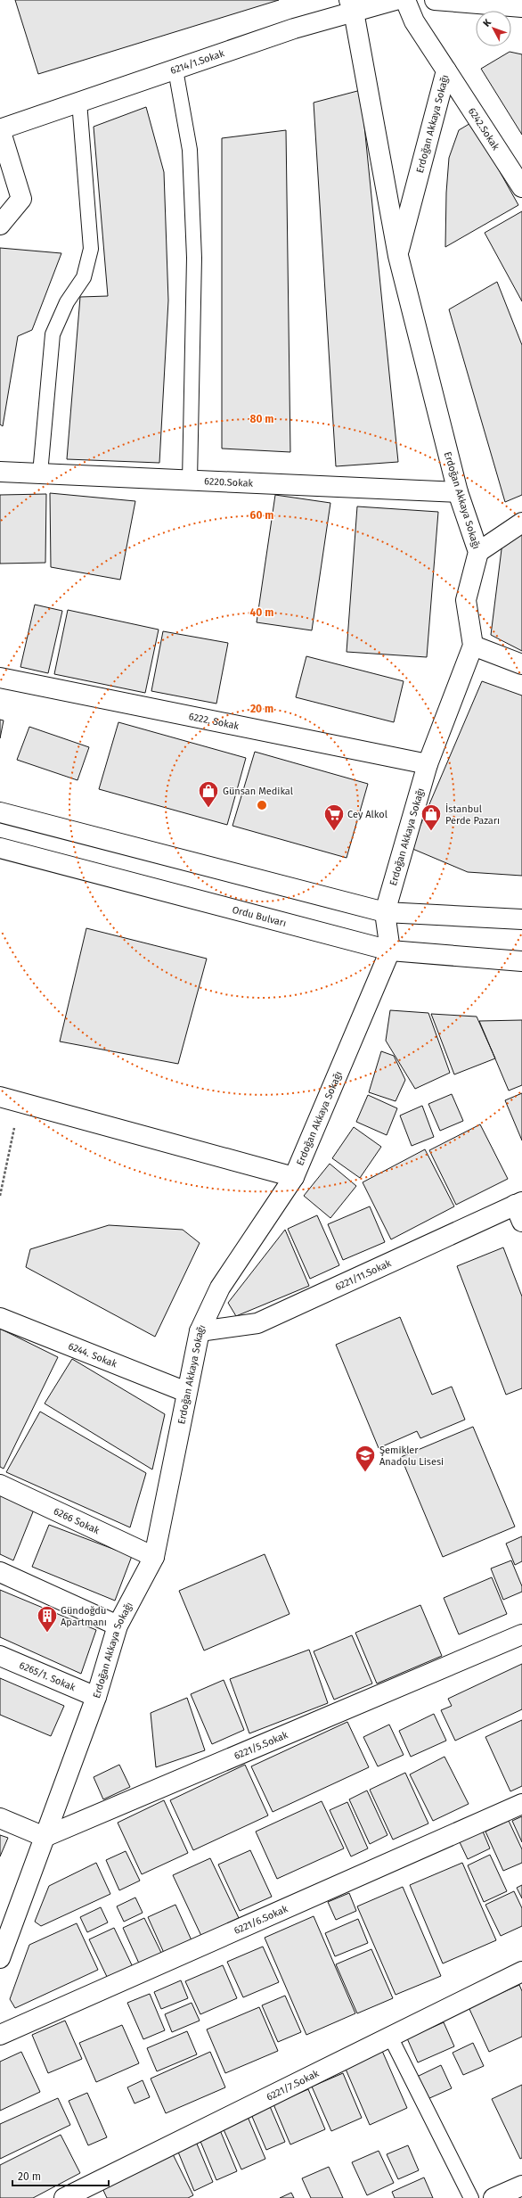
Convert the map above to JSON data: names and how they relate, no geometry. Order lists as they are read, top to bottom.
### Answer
{
  "streets": {
    "street": [
      "6214/1.Sokak",
      "Erdoğan Akkaya Sokağı",
      "6242.Sokak",
      "6220.Sokak",
      "6222. Sokak",
      "Ordu Bulvarı",
      "6221/11.Sokak",
      "6244. Sokak",
      "6266 Sokak",
      "6265/1. Sokak",
      "6221/5.Sokak",
      "6221/6.Sokak",
      "6221/7.Sokak"
    ]
  },
  "crossings": [
    ["6214/1.Sokak", "Erdoğan Akkaya Sokağı"],
    ["Erdoğan Akkaya Sokağı", "6242.Sokak"],
    ["Erdoğan Akkaya Sokağı", "6220.Sokak"],
    ["Erdoğan Akkaya Sokağı", "6222. Sokak"],
    ["Erdoğan Akkaya Sokağı", "Ordu Bulvarı"],
    ["Erdoğan Akkaya Sokağı", "6221/11.Sokak"],
    ["Erdoğan Akkaya Sokağı", "6244. Sokak"],
    ["Erdoğan Akkaya Sokağı", "6266 Sokak"],
    ["Erdoğan Akkaya Sokağı", "6265/1. Sokak"],
    ["Erdoğan Akkaya Sokağı", "6221/5.Sokak"]
  ],
  "places": {
    "shop": ["Günsan Medikal", "İstanbul Perde Pazarı"],
    "supermarket": ["Cey Alkol"],
    "school or university": ["Şemikler Anadolu Lisesi"],
    "building": ["Gündoğdu Apartmanı"]
  },
  "scale_bar": "20 m",
  "north": "top left",
  "rings": [
    "80 m",
    "60 m",
    "40 m",
    "20 m"
  ]
}
